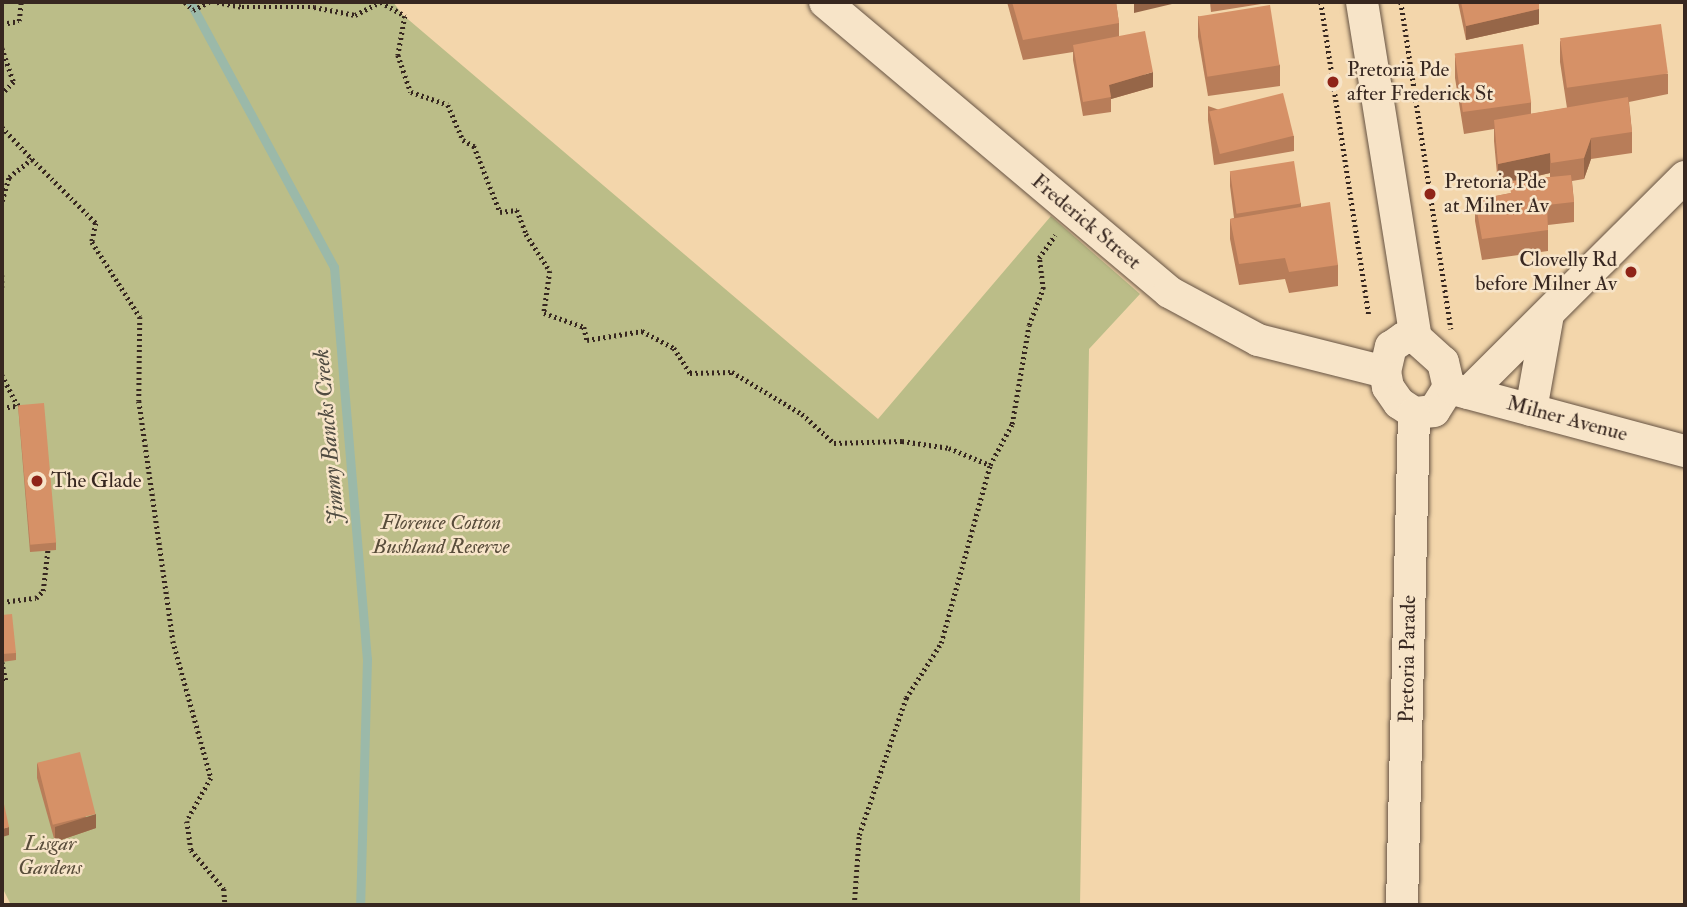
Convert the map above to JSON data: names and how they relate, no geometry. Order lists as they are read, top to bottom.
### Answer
{
  "streets": {
    "street": ["Frederick Street", "Milner Avenue", "Pretoria Parade"]
  },
  "crossings": [
    ["Frederick Street", "Milner Avenue"],
    ["Frederick Street", "Pretoria Parade"],
    ["Milner Avenue", "Pretoria Parade"]
  ],
  "water": ["Jimmy Bancks Creek"],
  "parks": ["Florence Cotton Bushland Reserve", "Lisgar Gardens"],
  "places": [
    "Pretoria Pde after Frederick St",
    "Pretoria Pde at Milner Av",
    "Clovelly Rd before Milner Av",
    "The Glade"
  ]
}
